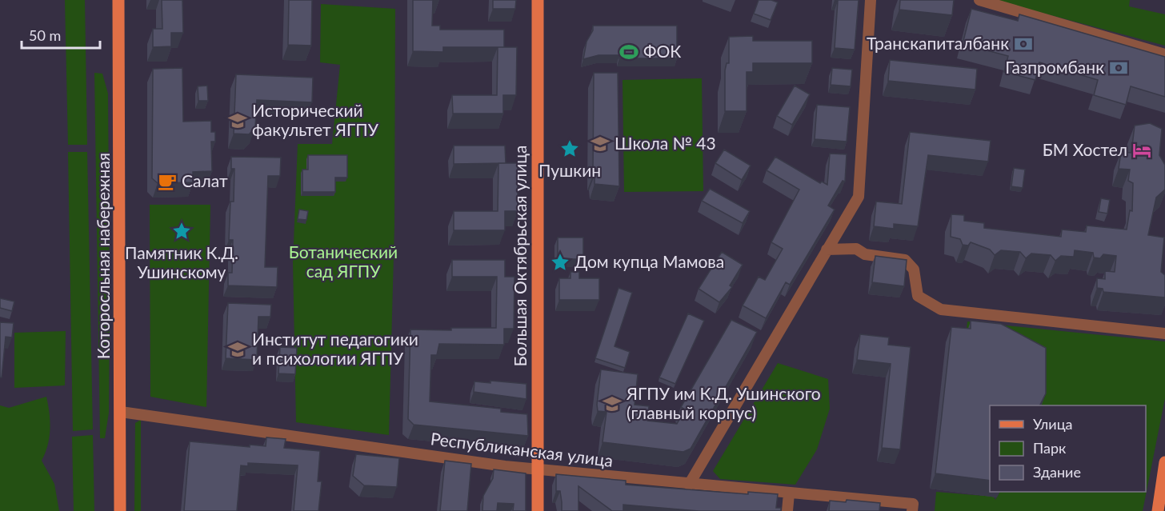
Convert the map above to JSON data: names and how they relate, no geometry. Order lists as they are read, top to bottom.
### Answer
{
  "streets": {
    "main road": ["Которосльная набережная", "Большая Октябрьская улица"],
    "street": ["Республиканская улица"]
  },
  "crossings": [
    ["Которосльная набережная", "Республиканская улица"],
    ["Большая Октябрьская улица", "Республиканская улица"]
  ],
  "parks": ["Ботанический сад ЯГПУ"],
  "places": {
    "bank": ["Транскапиталбанк", "Газпромбанк"],
    "sports": ["ФОК"],
    "school or university": [
      "Исторический факультет ЯГПУ",
      "Школа № 43",
      "Институт педагогики и психологии ЯГПУ",
      "ЯГПУ им К.Д. Ушинского (главный корпус)"
    ],
    "place": ["Пушкин", "Памятник К.Д. Ушинскому", "Дом купца Мамова"],
    "hotel": ["БМ Хостел"],
    "cafe": ["Салат"]
  },
  "legend": ["Улица", "Парк", "Здание"],
  "scale_bar": "50 m"
}
